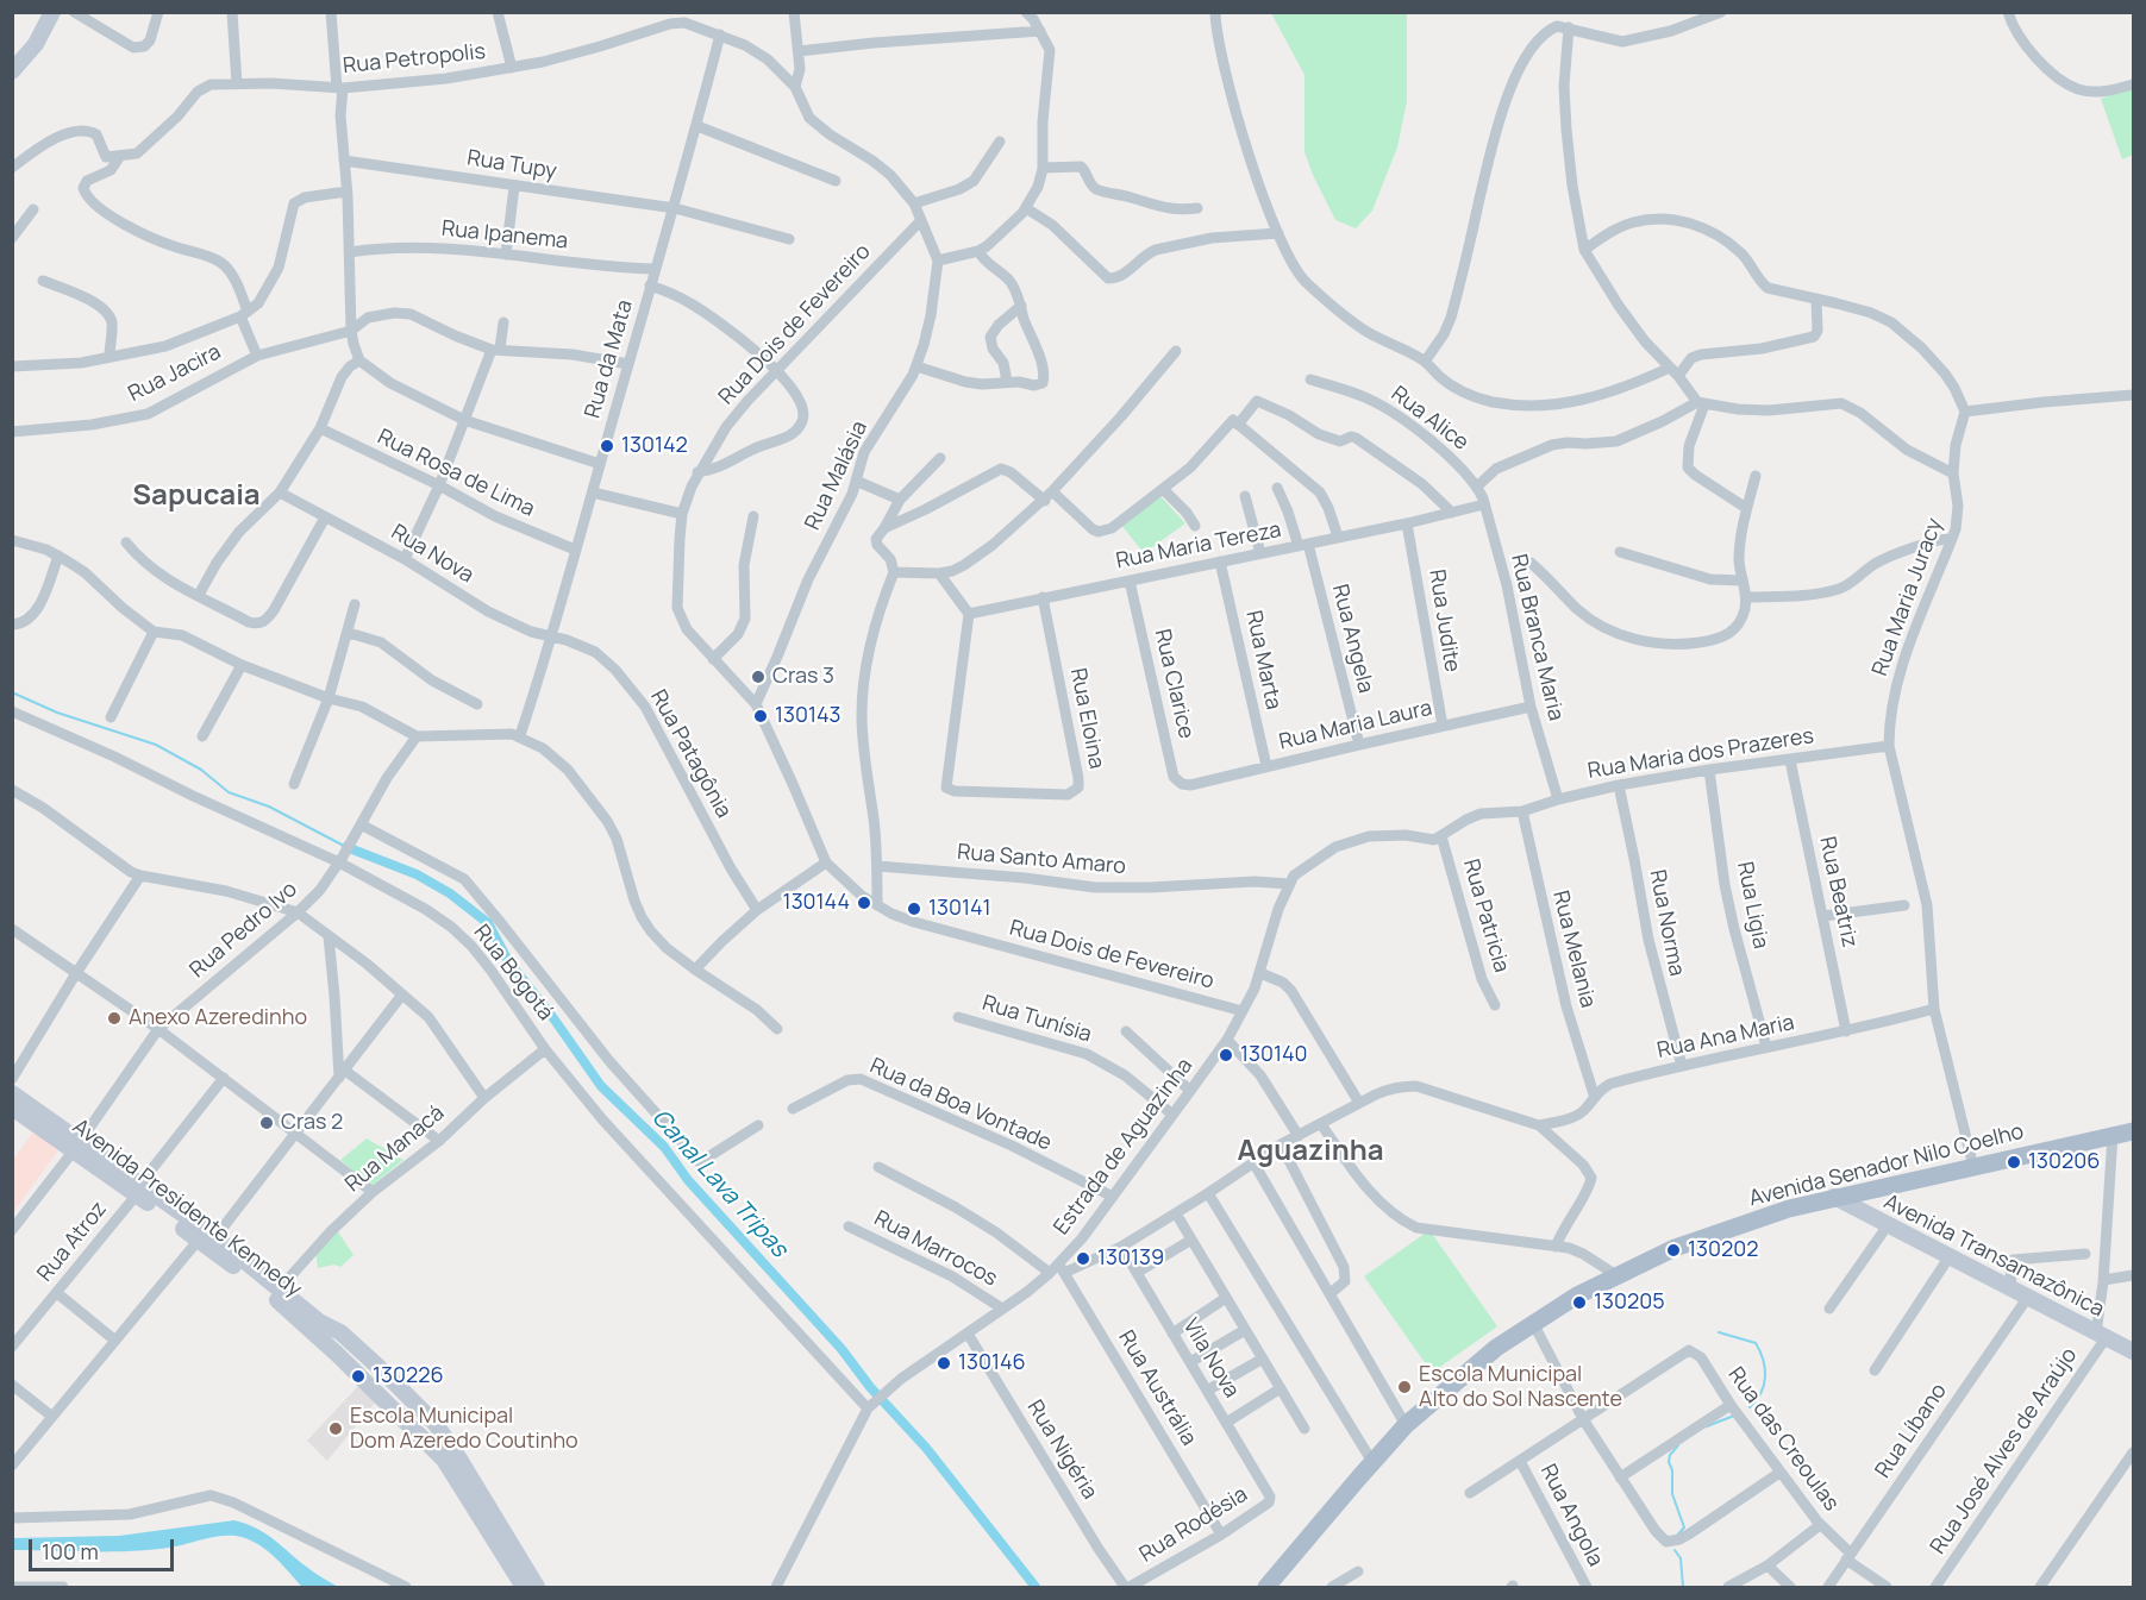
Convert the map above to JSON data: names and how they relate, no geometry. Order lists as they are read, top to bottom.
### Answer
{
  "streets": {
    "main road": ["Avenida Senador Nilo Coelho", "Avenida Presidente Kennedy", "Avenida Transamazônica"],
    "street": [
      "Rua Petropolis",
      "Rua Tupy",
      "Rua Ipanema",
      "Rua Dois de Fevereiro",
      "Rua da Mata",
      "Rua Jacira",
      "Rua Alice",
      "Rua Rosa de Lima",
      "Rua Malásia",
      "Rua Maria Tereza",
      "Rua Nova",
      "Rua Maria Juracy",
      "Rua Judite",
      "Rua Branca Maria",
      "Rua Angela",
      "Rua Marta",
      "Rua Clarice",
      "Rua Eloina",
      "Rua Maria Laura",
      "Rua Patagônia",
      "Rua Maria dos Prazeres",
      "Rua Santo Amaro",
      "Rua Beatriz",
      "Rua Ligia",
      "Rua Patricia",
      "Rua Norma",
      "Rua Pedro Ivo",
      "Rua Melania",
      "Rua Bogotá",
      "Rua Tunísia",
      "Rua Ana Maria",
      "Rua da Boa Vontade",
      "Estrada de Aguazinha",
      "Rua Manacá",
      "Rua Atroz",
      "Rua Marrocos",
      "Vila Nova",
      "Rua Austrália",
      "Rua Líbano",
      "Rua das Creoulas",
      "Rua Nigéria",
      "Rua José Alves de Araújo",
      "Rua Angola",
      "Rua Rodésia"
    ]
  },
  "crossings": [
    ["Rua Petropolis", "Rua Dois de Fevereiro"],
    ["Rua Petropolis", "Rua da Mata"],
    ["Rua Petropolis", "Rua Malásia"],
    ["Rua Tupy", "Rua da Mata"],
    ["Rua Ipanema", "Rua da Mata"],
    ["Rua Dois de Fevereiro", "Rua Malásia"],
    ["Rua Dois de Fevereiro", "Estrada de Aguazinha"],
    ["Rua da Mata", "Rua Jacira"],
    ["Rua da Mata", "Rua Rosa de Lima"],
    ["Rua da Mata", "Rua Nova"],
    ["Rua Alice", "Rua Branca Maria"],
    ["Rua Maria Tereza", "Rua Judite"],
    ["Rua Maria Tereza", "Rua Branca Maria"],
    ["Rua Maria Tereza", "Rua Angela"],
    ["Rua Maria Tereza", "Rua Marta"],
    ["Rua Maria Tereza", "Rua Clarice"],
    ["Rua Maria Tereza", "Rua Eloina"],
    ["Rua Nova", "Rua Patagônia"],
    ["Rua Maria Juracy", "Rua Maria dos Prazeres"],
    ["Rua Maria Juracy", "Rua Ana Maria"],
    ["Rua Maria Juracy", "Avenida Senador Nilo Coelho"],
    ["Rua Judite", "Rua Maria Laura"],
    ["Rua Branca Maria", "Rua Maria Laura"],
    ["Rua Branca Maria", "Rua Maria dos Prazeres"],
    ["Rua Angela", "Rua Maria Laura"],
    ["Rua Marta", "Rua Maria Laura"],
    ["Rua Clarice", "Rua Maria Laura"],
    ["Rua Maria dos Prazeres", "Rua Beatriz"],
    ["Rua Maria dos Prazeres", "Rua Ligia"],
    ["Rua Maria dos Prazeres", "Rua Norma"],
    ["Rua Maria dos Prazeres", "Rua Melania"],
    ["Rua Santo Amaro", "Estrada de Aguazinha"],
    ["Rua Beatriz", "Rua Ana Maria"],
    ["Rua Ligia", "Rua Ana Maria"],
    ["Rua Norma", "Rua Ana Maria"],
    ["Rua Pedro Ivo", "Rua Bogotá"],
    ["Rua Pedro Ivo", "Avenida Presidente Kennedy"],
    ["Rua Melania", "Rua Ana Maria"],
    ["Rua Bogotá", "Estrada de Aguazinha"],
    ["Rua Bogotá", "Rua Manacá"],
    ["Rua Tunísia", "Estrada de Aguazinha"],
    ["Rua da Boa Vontade", "Estrada de Aguazinha"],
    ["Estrada de Aguazinha", "Rua Marrocos"],
    ["Estrada de Aguazinha", "Rua Austrália"],
    ["Estrada de Aguazinha", "Rua Nigéria"],
    ["Rua Manacá", "Avenida Presidente Kennedy"],
    ["Avenida Senador Nilo Coelho", "Avenida Transamazônica"],
    ["Avenida Senador Nilo Coelho", "Rua José Alves de Araújo"],
    ["Avenida Presidente Kennedy", "Rua Atroz"],
    ["Avenida Transamazônica", "Rua Líbano"],
    ["Avenida Transamazônica", "Rua José Alves de Araújo"],
    ["Vila Nova", "Rua Rodésia"],
    ["Rua Austrália", "Rua Rodésia"],
    ["Rua Líbano", "Rua das Creoulas"]
  ],
  "districts": ["Sapucaia", "Aguazinha"],
  "water": ["Canal Lava Tripas"],
  "places": [
    "130142",
    "Cras 3",
    "130143",
    "130144",
    "130141",
    "Anexo Azeredinho",
    "130140",
    "Cras 2",
    "130206",
    "130202",
    "130139",
    "130205",
    "130146",
    "130226",
    "Escola Municipal Alto do Sol Nascente",
    "Escola Municipal Dom Azeredo Coutinho"
  ],
  "scale_bar": "100 m"
}
